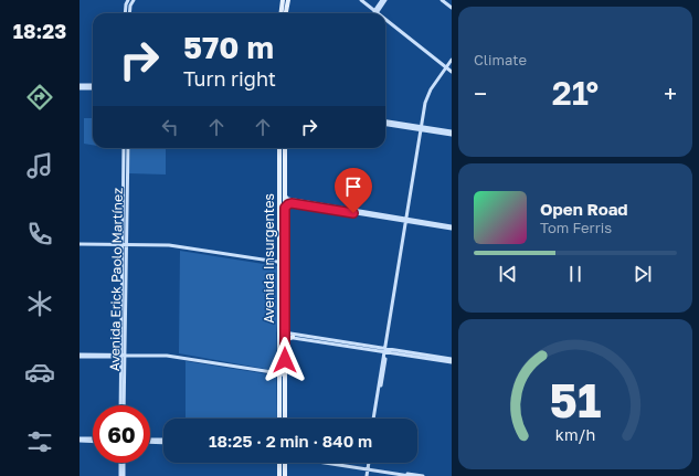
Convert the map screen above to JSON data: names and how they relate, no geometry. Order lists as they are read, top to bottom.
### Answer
{
  "streets": {
    "main road": ["Avenida Insurgentes", "Avenida Erick Paolo Martínez"]
  },
  "page": {
    "tabs": "18:23",
    "tile": "Climate",
    "turn": ["570 m", "Turn right"],
    "heat": ["−", "21°", "+"],
    "song": ["Open Road", "Tom Ferris"],
    "limit": "60",
    "trip": "18:25 · 2 min · 840 m",
    "gauge": ["51", "km/h"]
  }
}
